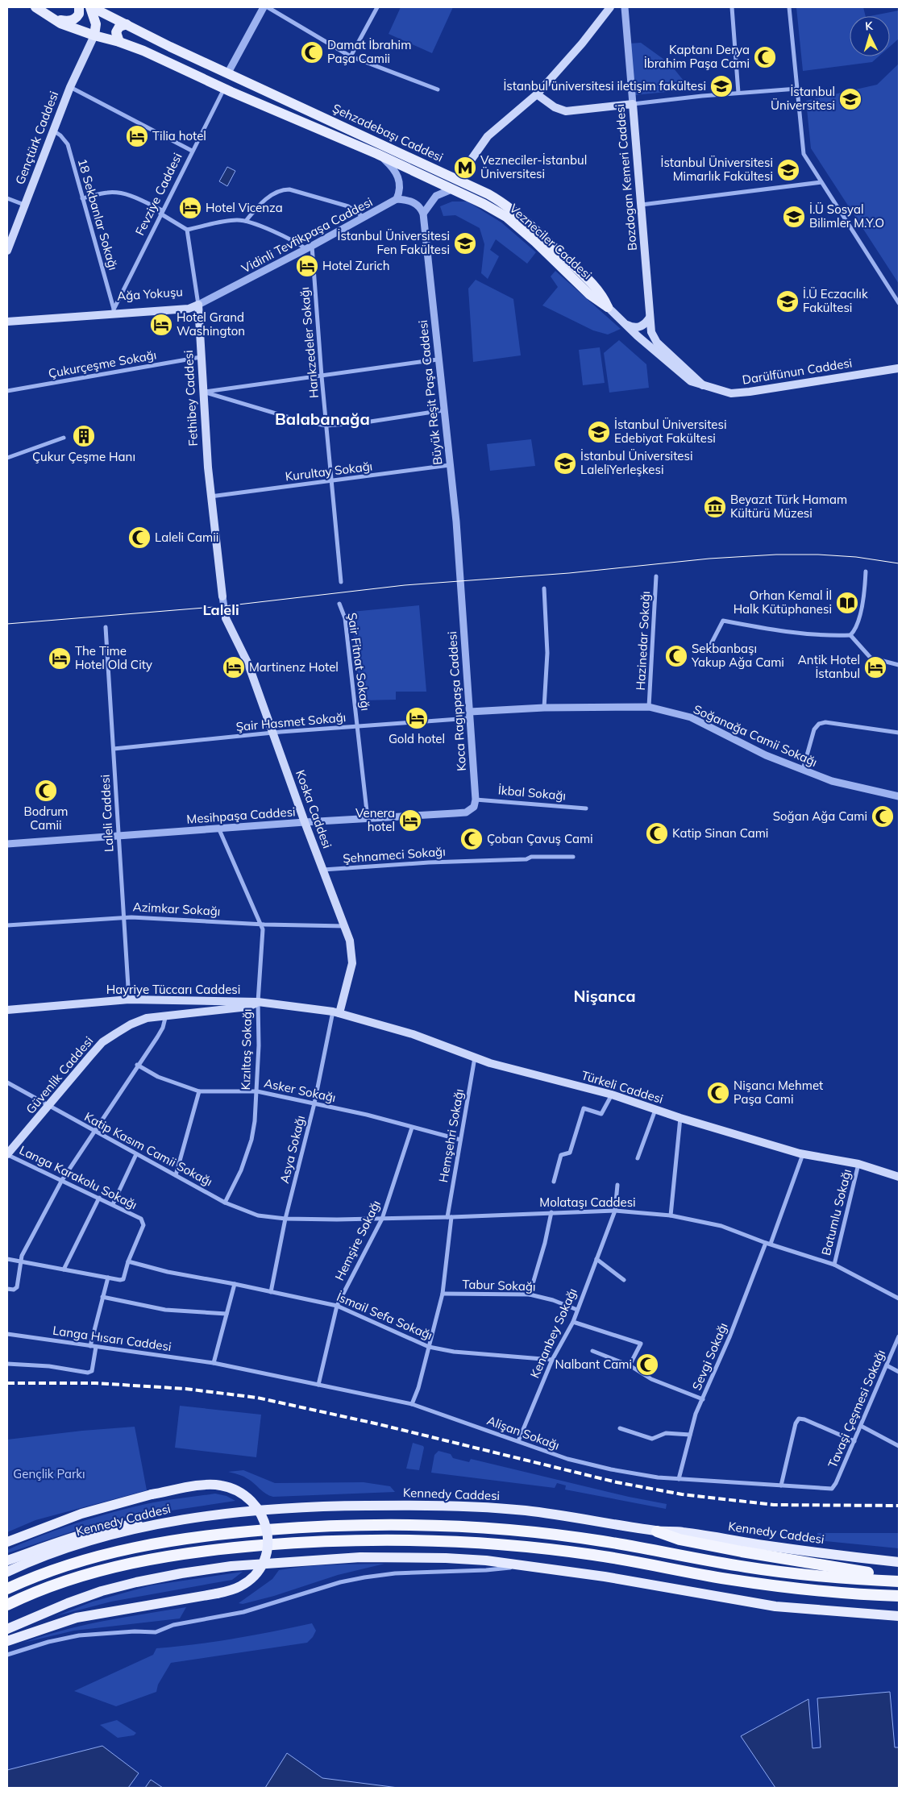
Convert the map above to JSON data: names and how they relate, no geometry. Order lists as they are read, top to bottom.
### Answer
{
  "streets": {
    "main road": [
      "Şehzadebaşı Caddesi",
      "Gençtürk Caddesi",
      "Bozdogan Kemeri Caddesi",
      "Vezneciler Caddesi",
      "Ağa Yokuşu",
      "Darülfünun Caddesi",
      "Fethibey Caddesi",
      "Koska Caddesi",
      "Hayriye Tüccarı Caddesi",
      "Güvenlik Caddesi",
      "Türkeli Caddesi",
      "Kennedy Caddesi"
    ],
    "street": [
      "Fevziye Caddesi",
      "18 Sekbanlar Sokağı",
      "Vidinli Tevfikpaşa Caddesi",
      "Harıkzedeler Sokağı",
      "Çukurçeşme Sokağı",
      "Büyük Reşit Paşa Caddesi",
      "Kurultay Sokağı",
      "Hazinedar Sokağı",
      "Şair Fitnat Sokağı",
      "Koca Ragıppaşa Caddesi",
      "Şair Hasmet Sokağı",
      "Soğanağa Camii Sokağı",
      "İkbal Sokağı",
      "Laleli Caddesi",
      "Mesihpaşa Caddesi",
      "Şehnameci Sokağı",
      "Azimkar Sokağı",
      "Kızıltaş Sokağı",
      "Asker Sokağı",
      "Hemşehri Sokağı",
      "Katip Kasım Camii Sokağı",
      "Asya Sokağı",
      "Langa Karakolu Sokağı",
      "Molataşı Caddesi",
      "Batumlu Sokağı",
      "Hemşire Sokağı",
      "Tabur Sokağı",
      "İsmail Sefa Sokağı",
      "Kenanbey Sokağı",
      "Langa Hısarı Caddesi",
      "Sevgi Sokağı",
      "Tavaşi Çeşmesi Sokağı",
      "Alişan Sokağı"
    ]
  },
  "crossings": [
    ["Şehzadebaşı Caddesi", "Gençtürk Caddesi"],
    ["Şehzadebaşı Caddesi", "Fevziye Caddesi"],
    ["Şehzadebaşı Caddesi", "Vezneciler Caddesi"],
    ["Gençtürk Caddesi", "18 Sekbanlar Sokağı"],
    ["Bozdogan Kemeri Caddesi", "Darülfünun Caddesi"],
    ["Fevziye Caddesi", "18 Sekbanlar Sokağı"],
    ["Fevziye Caddesi", "Ağa Yokuşu"],
    ["18 Sekbanlar Sokağı", "Ağa Yokuşu"],
    ["Vidinli Tevfikpaşa Caddesi", "Ağa Yokuşu"],
    ["Vidinli Tevfikpaşa Caddesi", "Harıkzedeler Sokağı"],
    ["Vidinli Tevfikpaşa Caddesi", "Fethibey Caddesi"],
    ["Vezneciler Caddesi", "Darülfünun Caddesi"],
    ["Ağa Yokuşu", "Fethibey Caddesi"],
    ["Harıkzedeler Sokağı", "Kurultay Sokağı"],
    ["Çukurçeşme Sokağı", "Fethibey Caddesi"],
    ["Büyük Reşit Paşa Caddesi", "Kurultay Sokağı"],
    ["Büyük Reşit Paşa Caddesi", "Koca Ragıppaşa Caddesi"],
    ["Fethibey Caddesi", "Kurultay Sokağı"],
    ["Hazinedar Sokağı", "Soğanağa Camii Sokağı"],
    ["Şair Fitnat Sokağı", "Şair Hasmet Sokağı"],
    ["Şair Fitnat Sokağı", "Mesihpaşa Caddesi"],
    ["Koca Ragıppaşa Caddesi", "Şair Hasmet Sokağı"],
    ["Koca Ragıppaşa Caddesi", "Soğanağa Camii Sokağı"],
    ["Koca Ragıppaşa Caddesi", "İkbal Sokağı"],
    ["Koca Ragıppaşa Caddesi", "Mesihpaşa Caddesi"],
    ["Şair Hasmet Sokağı", "Soğanağa Camii Sokağı"],
    ["Şair Hasmet Sokağı", "Koska Caddesi"],
    ["Şair Hasmet Sokağı", "Laleli Caddesi"],
    ["İkbal Sokağı", "Mesihpaşa Caddesi"],
    ["Koska Caddesi", "Mesihpaşa Caddesi"],
    ["Koska Caddesi", "Şehnameci Sokağı"],
    ["Koska Caddesi", "Azimkar Sokağı"],
    ["Koska Caddesi", "Hayriye Tüccarı Caddesi"],
    ["Koska Caddesi", "Türkeli Caddesi"],
    ["Koska Caddesi", "Asya Sokağı"],
    ["Laleli Caddesi", "Mesihpaşa Caddesi"],
    ["Laleli Caddesi", "Azimkar Sokağı"],
    ["Laleli Caddesi", "Hayriye Tüccarı Caddesi"],
    ["Mesihpaşa Caddesi", "Kızıltaş Sokağı"],
    ["Azimkar Sokağı", "Kızıltaş Sokağı"],
    ["Hayriye Tüccarı Caddesi", "Kızıltaş Sokağı"],
    ["Hayriye Tüccarı Caddesi", "Güvenlik Caddesi"],
    ["Hayriye Tüccarı Caddesi", "Türkeli Caddesi"],
    ["Hayriye Tüccarı Caddesi", "Asya Sokağı"],
    ["Kızıltaş Sokağı", "Güvenlik Caddesi"],
    ["Kızıltaş Sokağı", "Asker Sokağı"],
    ["Kızıltaş Sokağı", "Katip Kasım Camii Sokağı"],
    ["Güvenlik Caddesi", "Katip Kasım Camii Sokağı"],
    ["Güvenlik Caddesi", "Langa Karakolu Sokağı"],
    ["Türkeli Caddesi", "Hemşehri Sokağı"],
    ["Türkeli Caddesi", "Asya Sokağı"],
    ["Türkeli Caddesi", "Batumlu Sokağı"],
    ["Türkeli Caddesi", "Sevgi Sokağı"],
    ["Asker Sokağı", "Hemşehri Sokağı"],
    ["Asker Sokağı", "Asya Sokağı"],
    ["Asker Sokağı", "Hemşire Sokağı"],
    ["Hemşehri Sokağı", "Molataşı Caddesi"],
    ["Hemşehri Sokağı", "Tabur Sokağı"],
    ["Hemşehri Sokağı", "İsmail Sefa Sokağı"],
    ["Hemşehri Sokağı", "Alişan Sokağı"],
    ["Katip Kasım Camii Sokağı", "Asya Sokağı"],
    ["Katip Kasım Camii Sokağı", "Molataşı Caddesi"],
    ["Asya Sokağı", "Molataşı Caddesi"],
    ["Asya Sokağı", "İsmail Sefa Sokağı"],
    ["Langa Karakolu Sokağı", "İsmail Sefa Sokağı"],
    ["Molataşı Caddesi", "Batumlu Sokağı"],
    ["Molataşı Caddesi", "Hemşire Sokağı"],
    ["Molataşı Caddesi", "Kenanbey Sokağı"],
    ["Molataşı Caddesi", "Sevgi Sokağı"],
    ["Hemşire Sokağı", "İsmail Sefa Sokağı"],
    ["Hemşire Sokağı", "Alişan Sokağı"],
    ["Tabur Sokağı", "Kenanbey Sokağı"],
    ["İsmail Sefa Sokağı", "Kenanbey Sokağı"],
    ["Kenanbey Sokağı", "Alişan Sokağı"],
    ["Langa Hısarı Caddesi", "Alişan Sokağı"],
    ["Sevgi Sokağı", "Alişan Sokağı"],
    ["Tavaşi Çeşmesi Sokağı", "Alişan Sokağı"]
  ],
  "districts": ["Balabanağa", "Laleli", "Nişanca"],
  "parks": ["Gençlik Parkı"],
  "places": {
    "mosque": [
      "Damat İbrahim Paşa Camii",
      "Kaptanı Derya İbrahim Paşa Cami",
      "Laleli Camii",
      "Sekbanbaşı Yakup Ağa Cami",
      "Bodrum Camii",
      "Soğan Ağa Cami",
      "Katip Sinan Cami",
      "Çoban Çavuş Cami",
      "Nişancı Mehmet Paşa Cami",
      "Nalbant Cami"
    ],
    "school or university": [
      "İstanbul üniversitesi iletişim fakültesi",
      "İstanbul Üniversitesi",
      "İstanbul Üniversitesi Mimarlık Fakültesi",
      "İ.Ü Sosyal Bilimler M.Y.O",
      "İstanbul Üniversitesi Fen Fakültesi",
      "İ.Ü Eczacılık Fakültesi",
      "İstanbul Üniversitesi Edebiyat Fakültesi",
      "İstanbul Üniversitesi LaleliYerleşkesi"
    ],
    "hotel": [
      "Tilia hotel",
      "Hotel Vicenza",
      "Hotel Zurich",
      "Hotel Grand Washington",
      "The Time Hotel Old City",
      "Martinenz Hotel",
      "Antik Hotel İstanbul",
      "Gold hotel",
      "Venera hotel"
    ],
    "metro station": ["Vezneciler-İstanbul Üniversitesi"],
    "building": ["Çukur Çeşme Hanı"],
    "museum": ["Beyazıt Türk Hamam Kültürü Müzesi"],
    "library": ["Orhan Kemal İl Halk Kütüphanesi"]
  },
  "north": "top"
}
